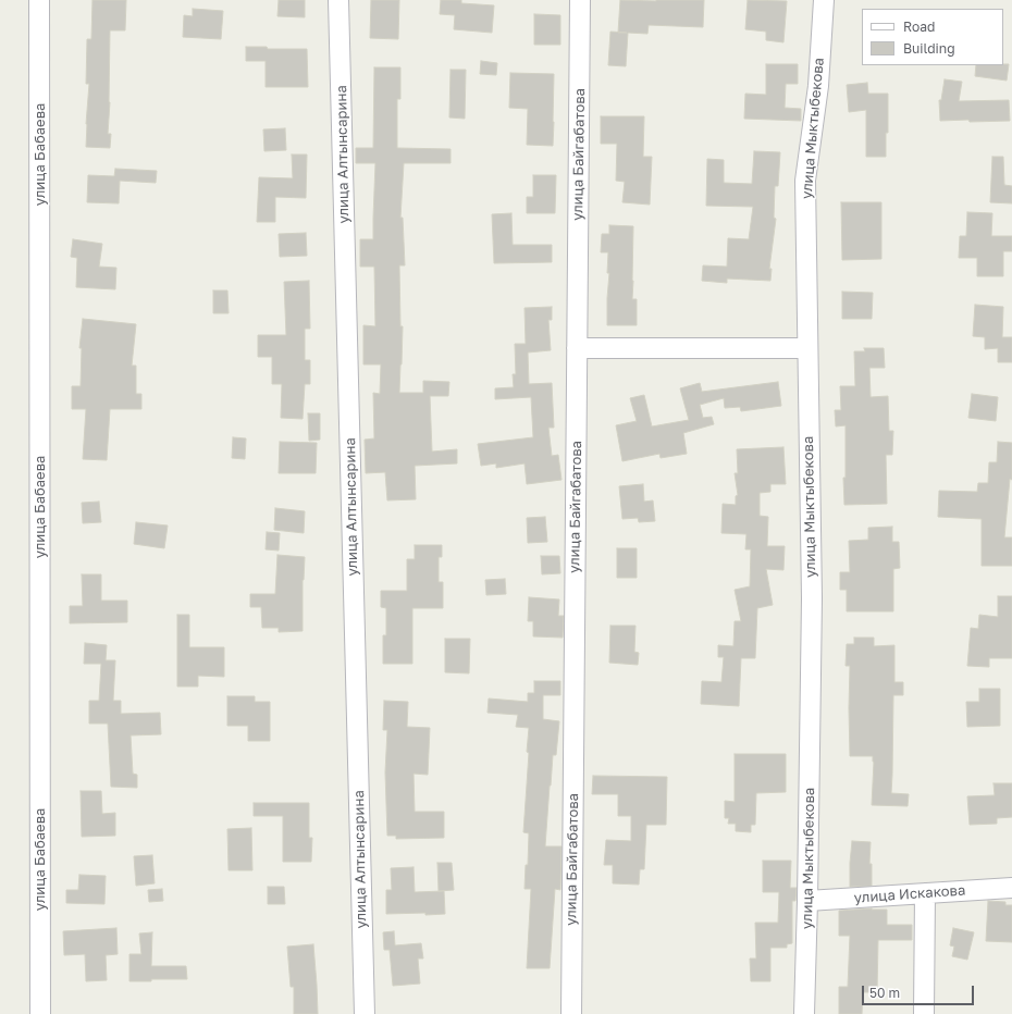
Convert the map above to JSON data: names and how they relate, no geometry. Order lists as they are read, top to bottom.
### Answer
{
  "streets": {
    "street": [
      "улица Мыктыбекова",
      "улица Бабаева",
      "улица Алтынсарина",
      "улица Байгабатова",
      "улица Искакова"
    ]
  },
  "crossings": [
    ["улица Мыктыбекова", "улица Искакова"]
  ],
  "legend": ["Road", "Building"],
  "scale_bar": "50 m"
}
